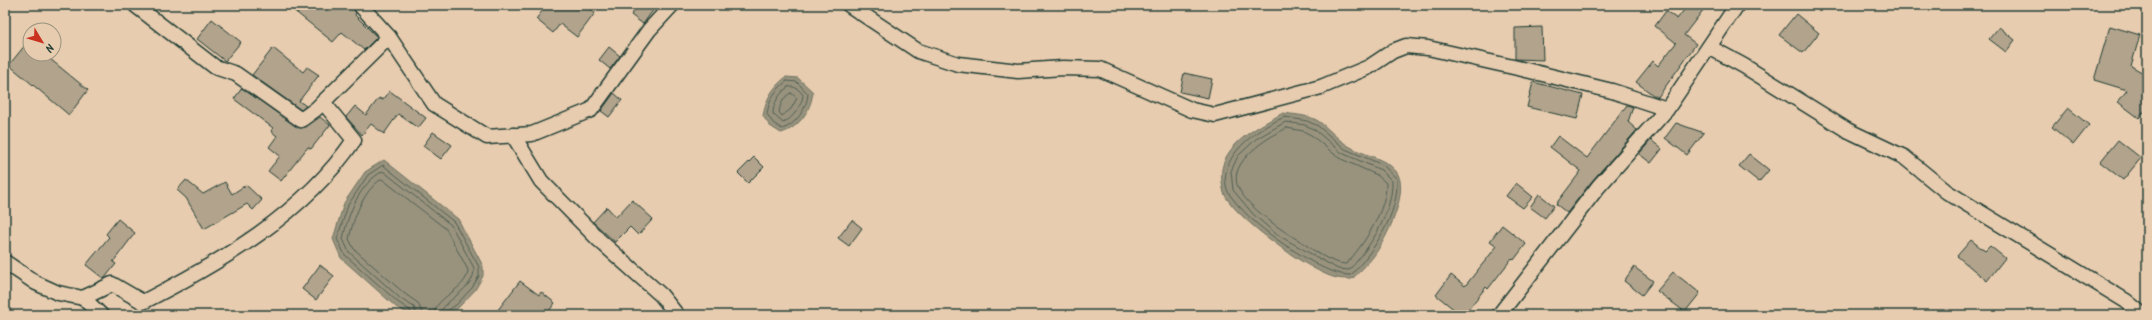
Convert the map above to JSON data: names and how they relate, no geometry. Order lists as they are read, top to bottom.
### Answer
{
  "north": "bottom right"
}
